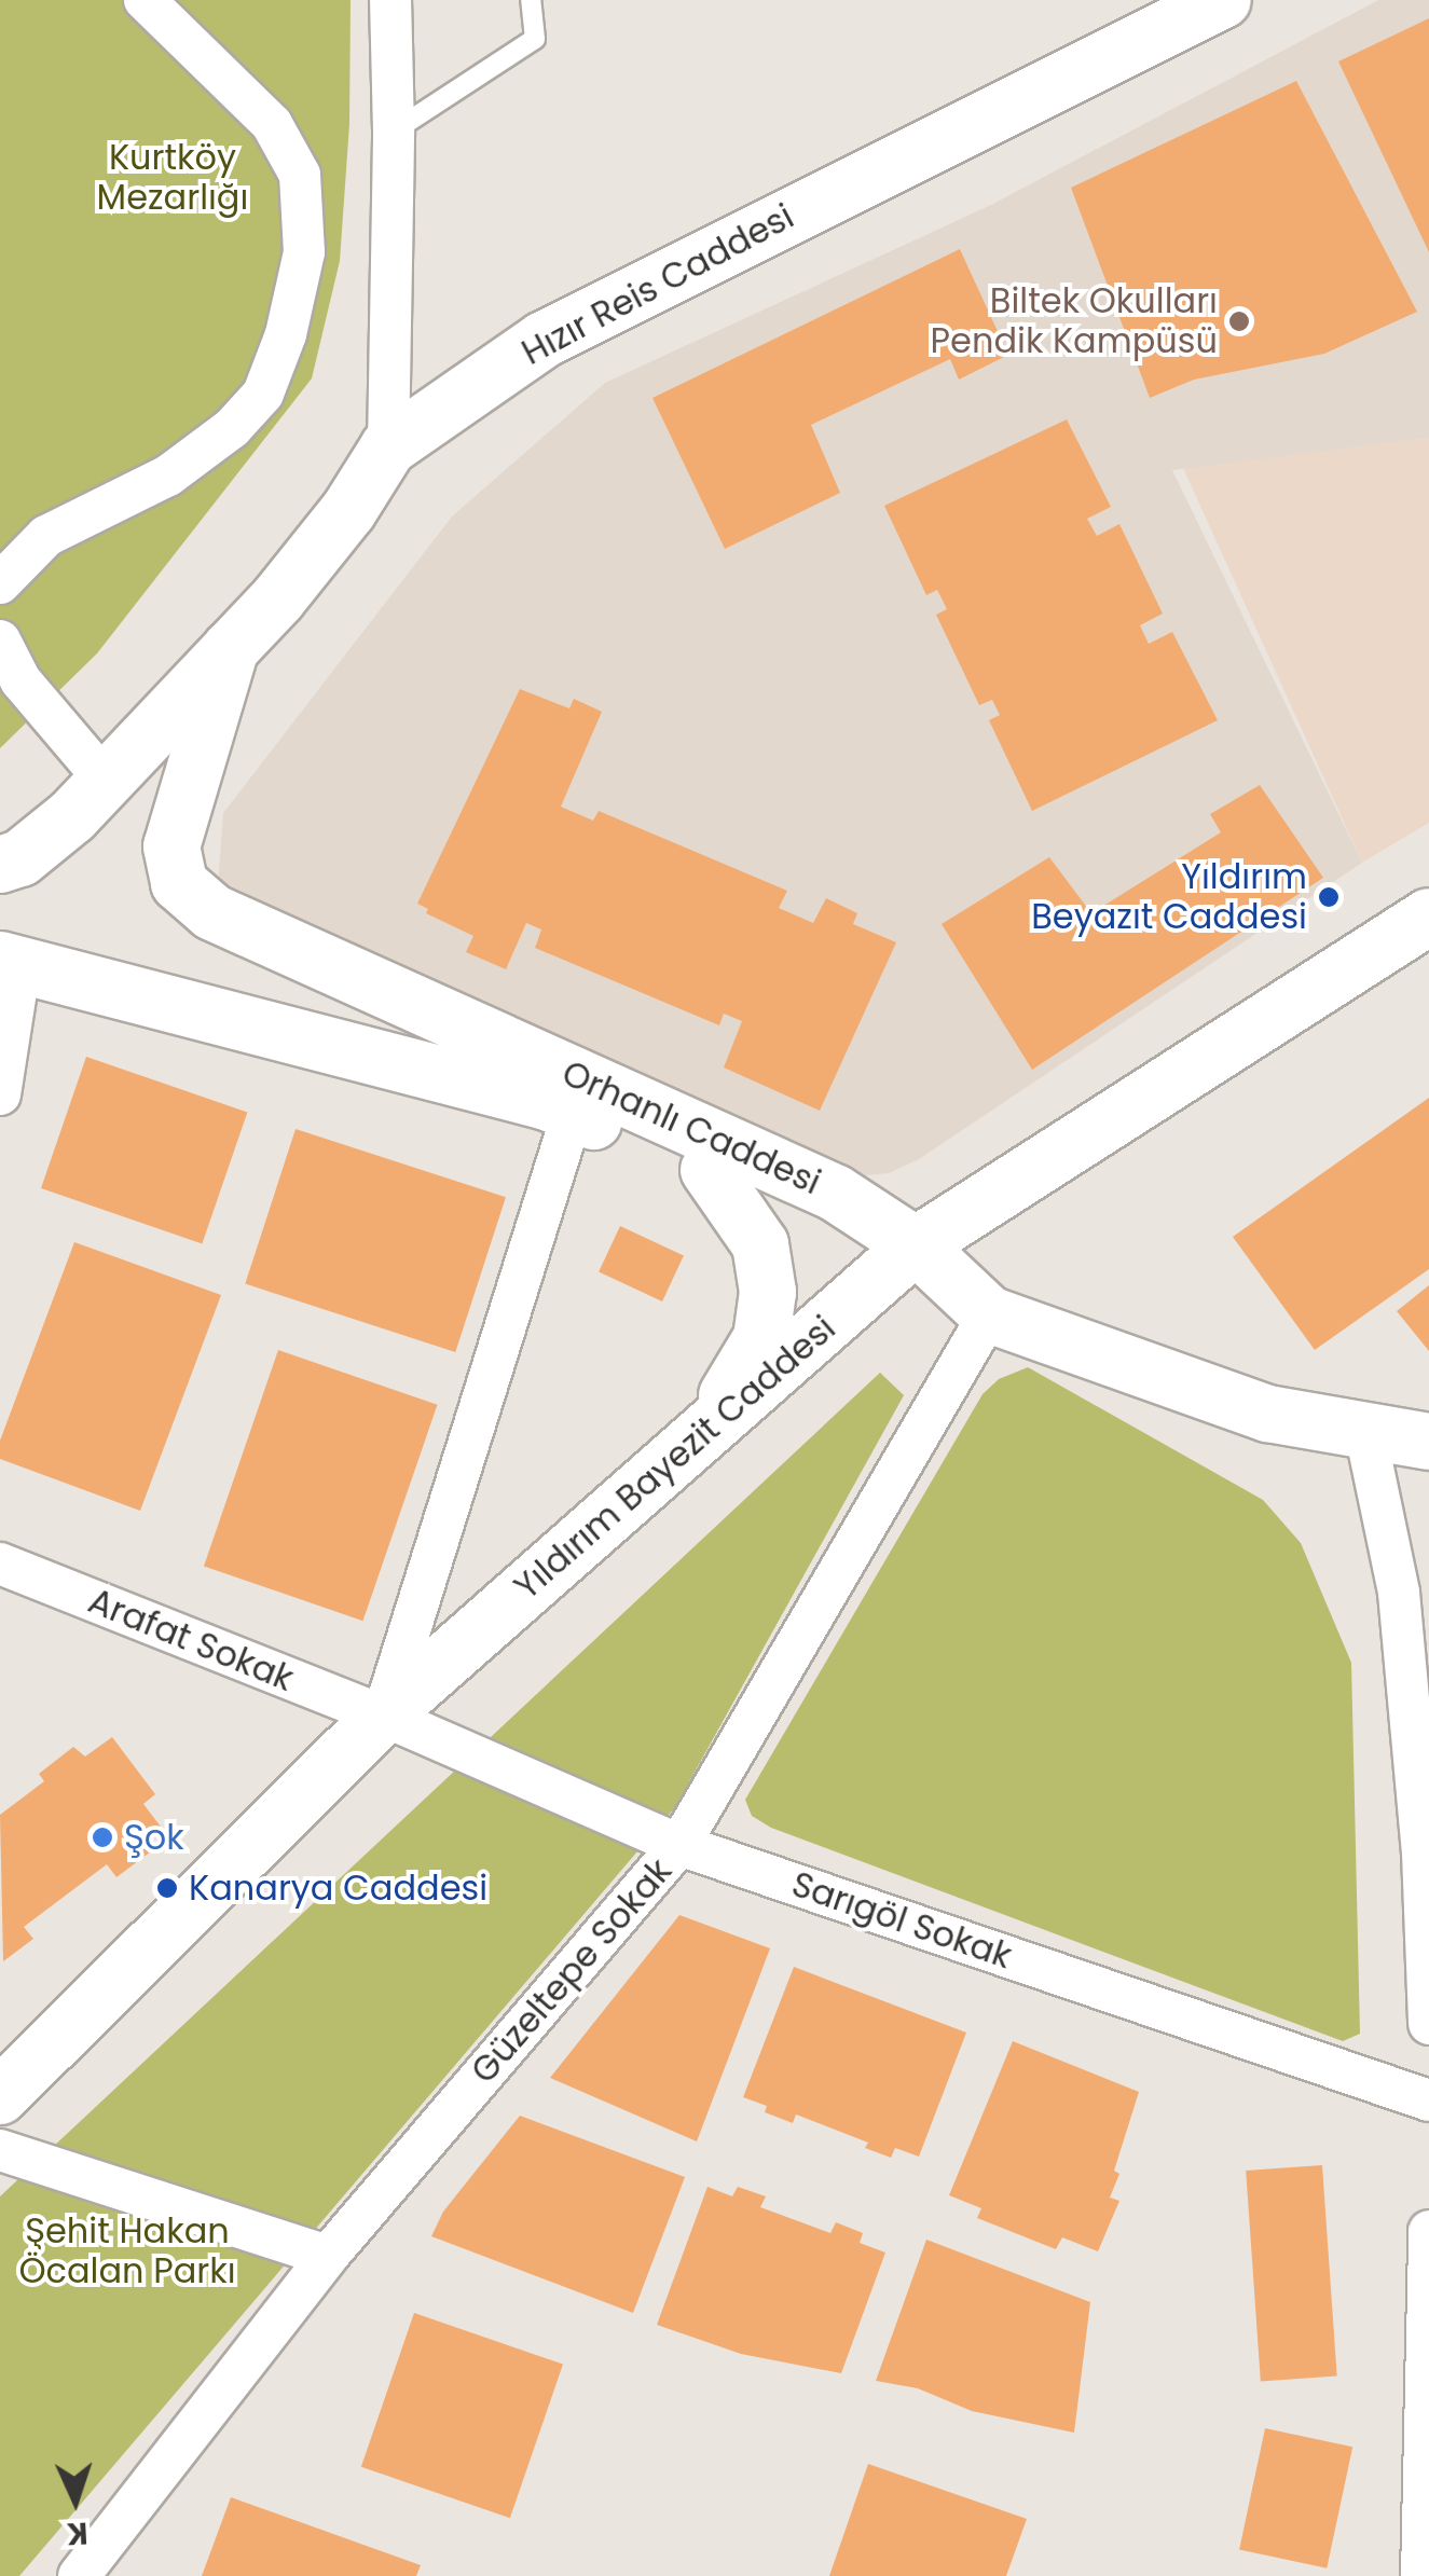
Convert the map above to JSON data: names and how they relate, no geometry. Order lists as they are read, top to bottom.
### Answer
{
  "streets": {
    "street": [
      "Hızır Reis Caddesi",
      "Orhanlı Caddesi",
      "Yıldırım Bayezit Caddesi",
      "Arafat Sokak",
      "Sarıgöl Sokak",
      "Güzeltepe Sokak"
    ]
  },
  "crossings": [
    ["Hızır Reis Caddesi", "Orhanlı Caddesi"],
    ["Orhanlı Caddesi", "Yıldırım Bayezit Caddesi"],
    ["Orhanlı Caddesi", "Güzeltepe Sokak"],
    ["Yıldırım Bayezit Caddesi", "Arafat Sokak"],
    ["Yıldırım Bayezit Caddesi", "Sarıgöl Sokak"],
    ["Arafat Sokak", "Sarıgöl Sokak"],
    ["Sarıgöl Sokak", "Güzeltepe Sokak"]
  ],
  "parks": ["Kurtköy Mezarlığı", "Şehit Hakan Öcalan Parkı"],
  "places": [
    "Biltek Okulları Pendik Kampüsü",
    "Yıldırım Beyazıt Caddesi",
    "Şok",
    "Kanarya Caddesi"
  ],
  "north": "bottom"
}
